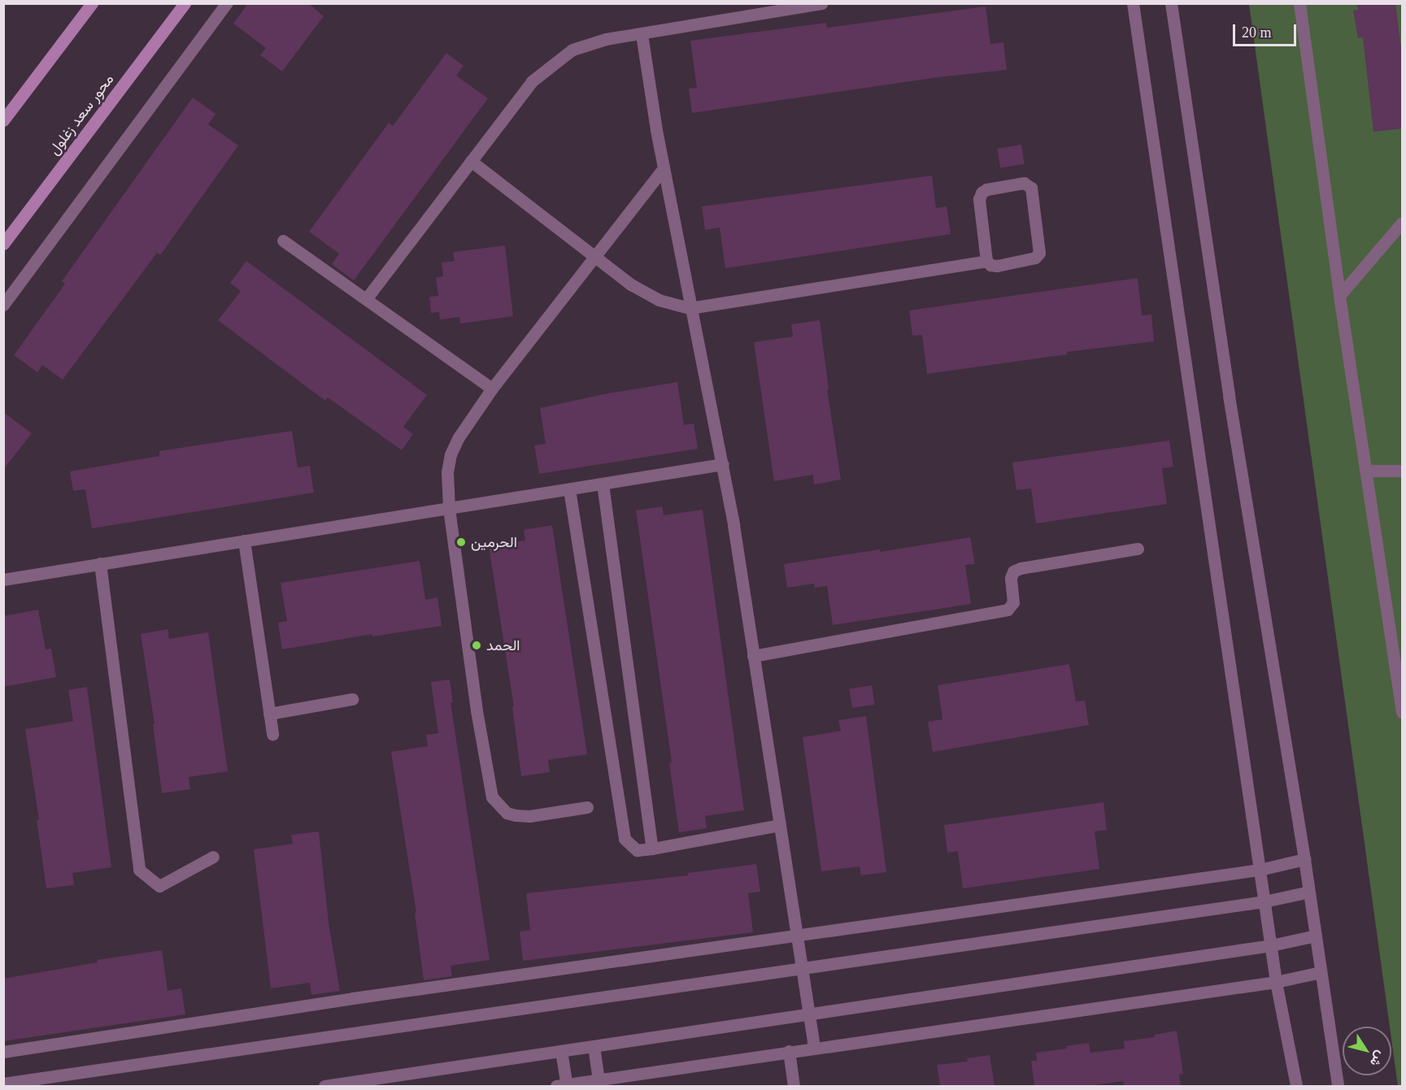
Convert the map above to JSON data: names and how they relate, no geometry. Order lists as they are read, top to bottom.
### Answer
{
  "streets": {
    "main road": ["محور سعد زغلول"]
  },
  "places": ["الحرمين", "الحمد"],
  "scale_bar": "20 m",
  "north": "bottom right"
}
